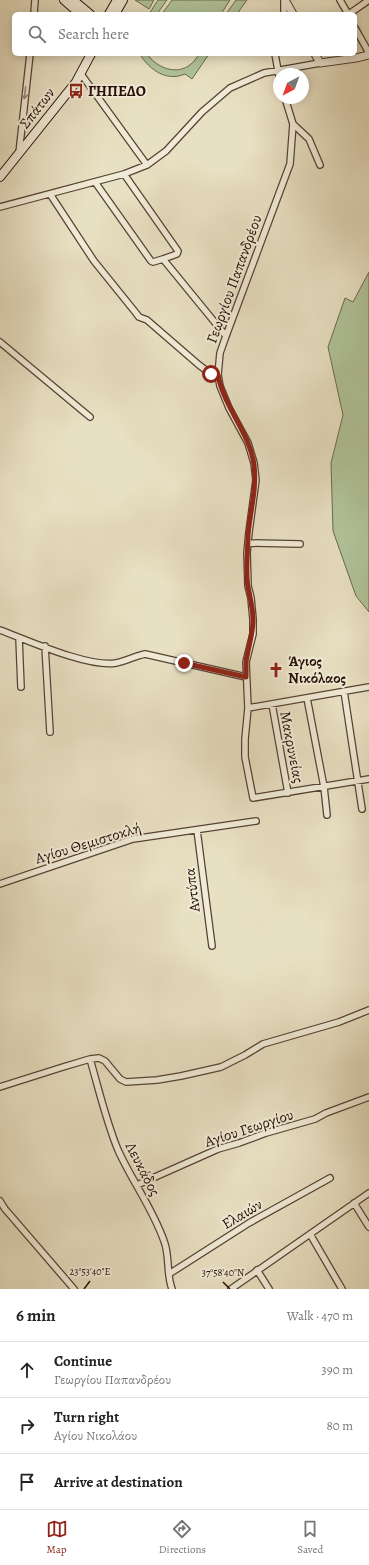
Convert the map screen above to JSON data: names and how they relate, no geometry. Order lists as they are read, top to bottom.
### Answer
{
  "streets": {
    "main road": ["Σπάτων"],
    "street": [
      "Γεωργίου Παπανδρέου",
      "Μακρυνείας",
      "Αγίου Θεμιστοκλή",
      "Αντύπα",
      "Αγίου Γεωργίου",
      "Λευκάδος",
      "Ελαιών"
    ]
  },
  "crossings": [
    ["Γεωργίου Παπανδρέου", "Μακρυνείας"],
    ["Αγίου Θεμιστοκλή", "Αντύπα"],
    ["Αγίου Γεωργίου", "Λευκάδος"],
    ["Λευκάδος", "Ελαιών"]
  ],
  "places": {
    "bus stop": ["ΓΗΠΕΔΟ"],
    "church": ["Άγιος Νικόλαος"]
  },
  "north": "bottom left",
  "page": {
    "search": "Search here",
    "heading": ["6 min", "Walk · 470 m"],
    "list": [
      ["Continue", "Γεωργίου Παπανδρέου", "390 m"],
      ["Turn right", "Αγίου Νικολάου", "80 m"],
      "Arrive at destination"
    ],
    "nav": ["Map", "Directions", "Saved"]
  },
  "coordinates": ["23°53'40\"E", "37°58'40\"N"]
}
